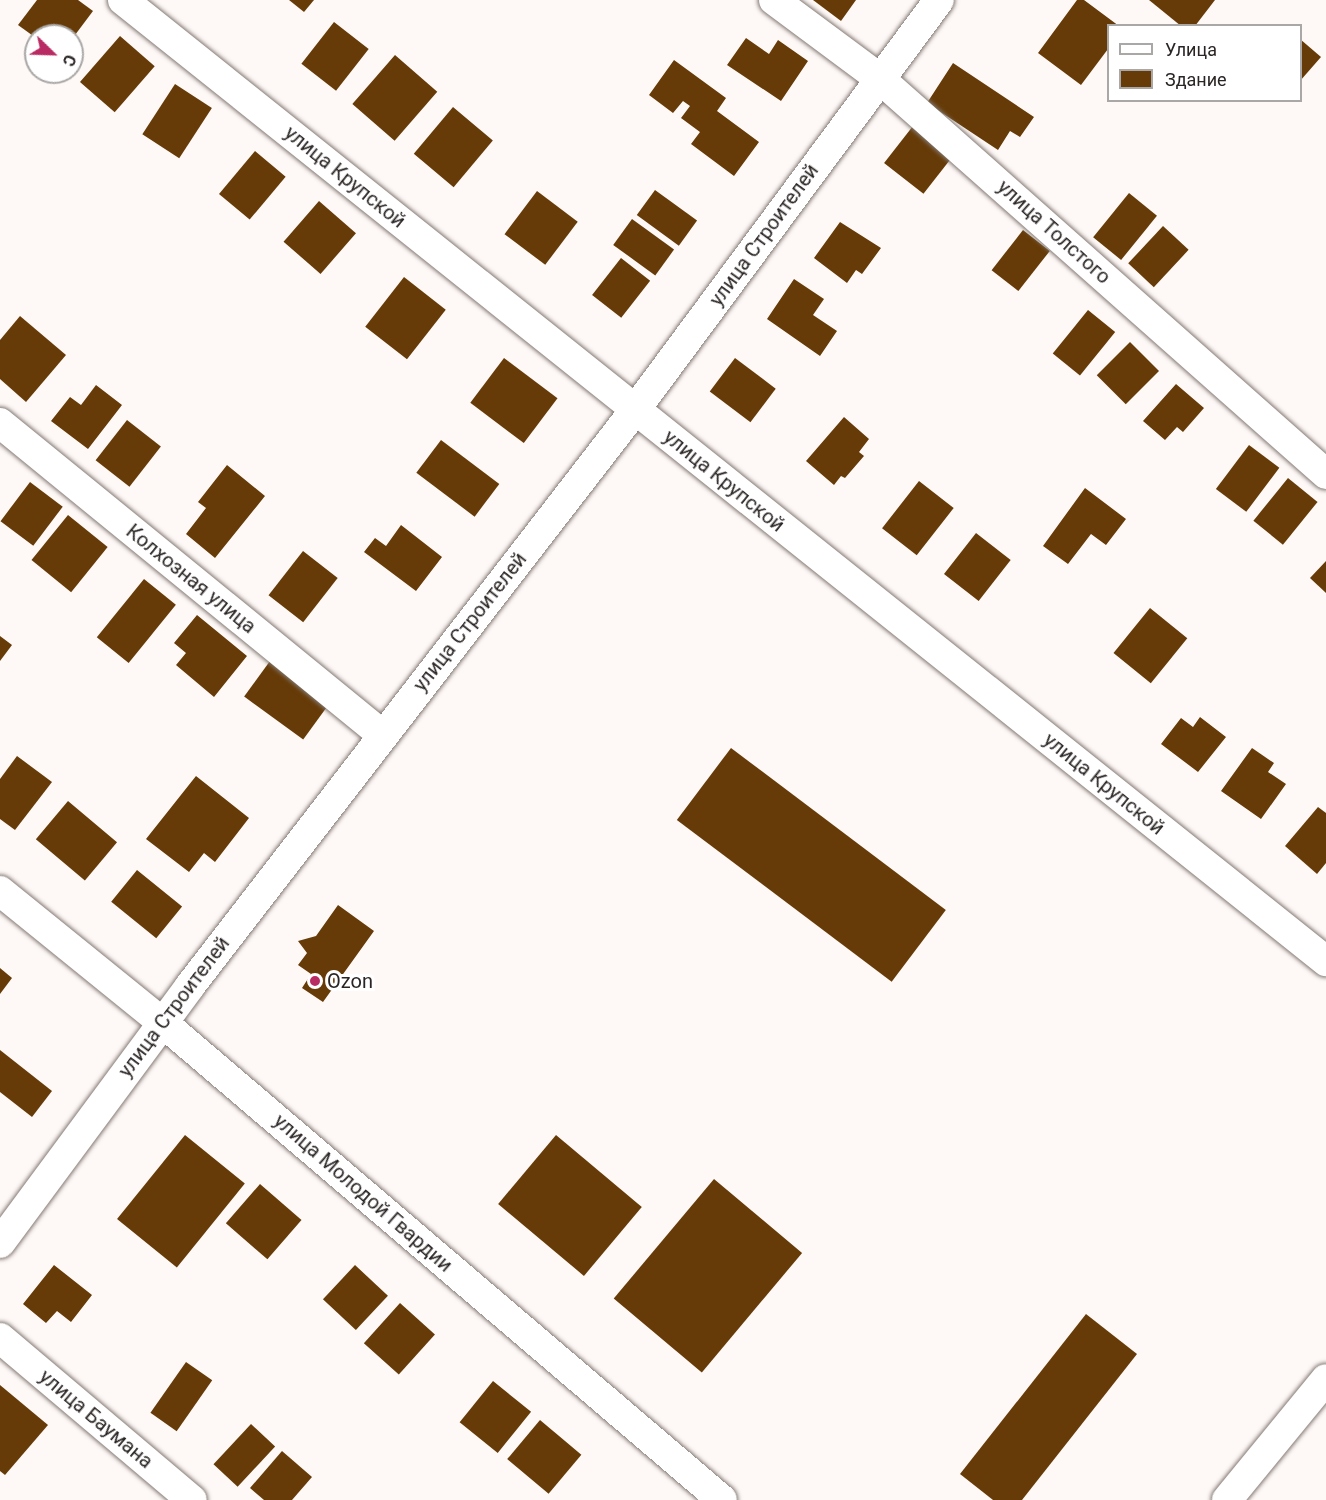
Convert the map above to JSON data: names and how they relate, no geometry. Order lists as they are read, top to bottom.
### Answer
{
  "streets": {
    "street": [
      "улица Крупской",
      "улица Толстого",
      "улица Строителей",
      "Колхозная улица",
      "улица Молодой Гвардии",
      "улица Баумана"
    ]
  },
  "crossings": [
    ["улица Крупской", "улица Строителей"],
    ["улица Толстого", "улица Строителей"],
    ["улица Строителей", "Колхозная улица"],
    ["улица Строителей", "улица Молодой Гвардии"]
  ],
  "places": ["Ozon"],
  "legend": ["Улица", "Здание"],
  "north": "bottom right"
}
